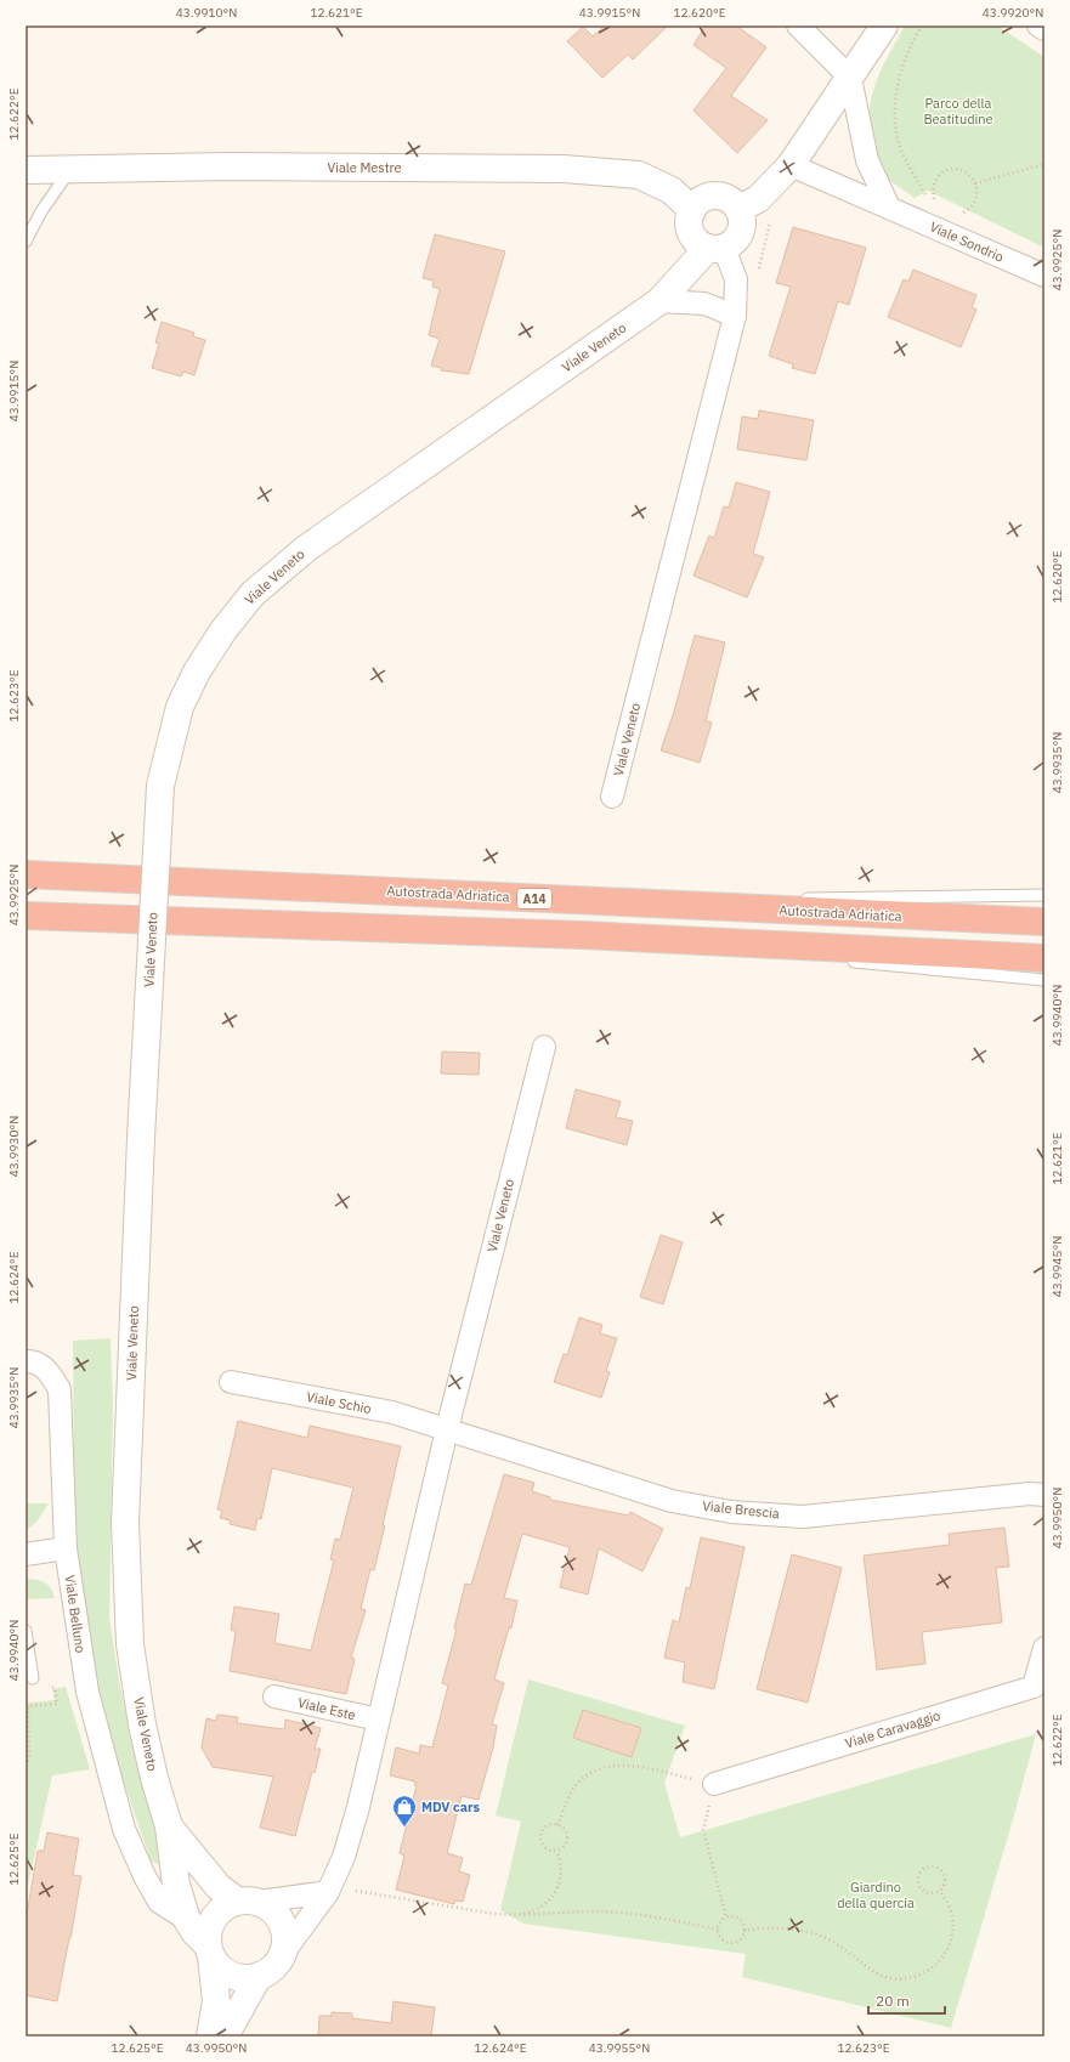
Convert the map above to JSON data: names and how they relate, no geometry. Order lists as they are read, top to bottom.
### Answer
{
  "streets": {
    "highway": ["Autostrada Adriatica", "A14"],
    "main road": ["Viale Mestre", "Viale Veneto"],
    "street": [
      "Viale Sondrio",
      "Viale Schio",
      "Viale Brescia",
      "Viale Belluno",
      "Viale Este",
      "Viale Caravaggio"
    ]
  },
  "crossings": [
    ["Viale Mestre", "Viale Veneto"],
    ["Viale Veneto", "Viale Schio"],
    ["Viale Veneto", "Viale Brescia"],
    ["Viale Veneto", "Viale Belluno"],
    ["Viale Veneto", "Viale Este"],
    ["Viale Schio", "Viale Brescia"]
  ],
  "parks": ["Parco della Beatitudine", "Giardino della quercia"],
  "places": {
    "shop": ["MDV cars"]
  },
  "scale_bar": "20 m",
  "coordinates": [
    "43.9910°N",
    "12.621°E",
    "43.9915°N",
    "12.620°E",
    "43.9920°N",
    "12.622°E",
    "43.9925°N",
    "12.623°E",
    "43.9935°N",
    "43.9940°N",
    "43.9930°N",
    "43.9945°N",
    "12.624°E",
    "43.9950°N",
    "12.625°E",
    "43.9955°N"
  ]
}
